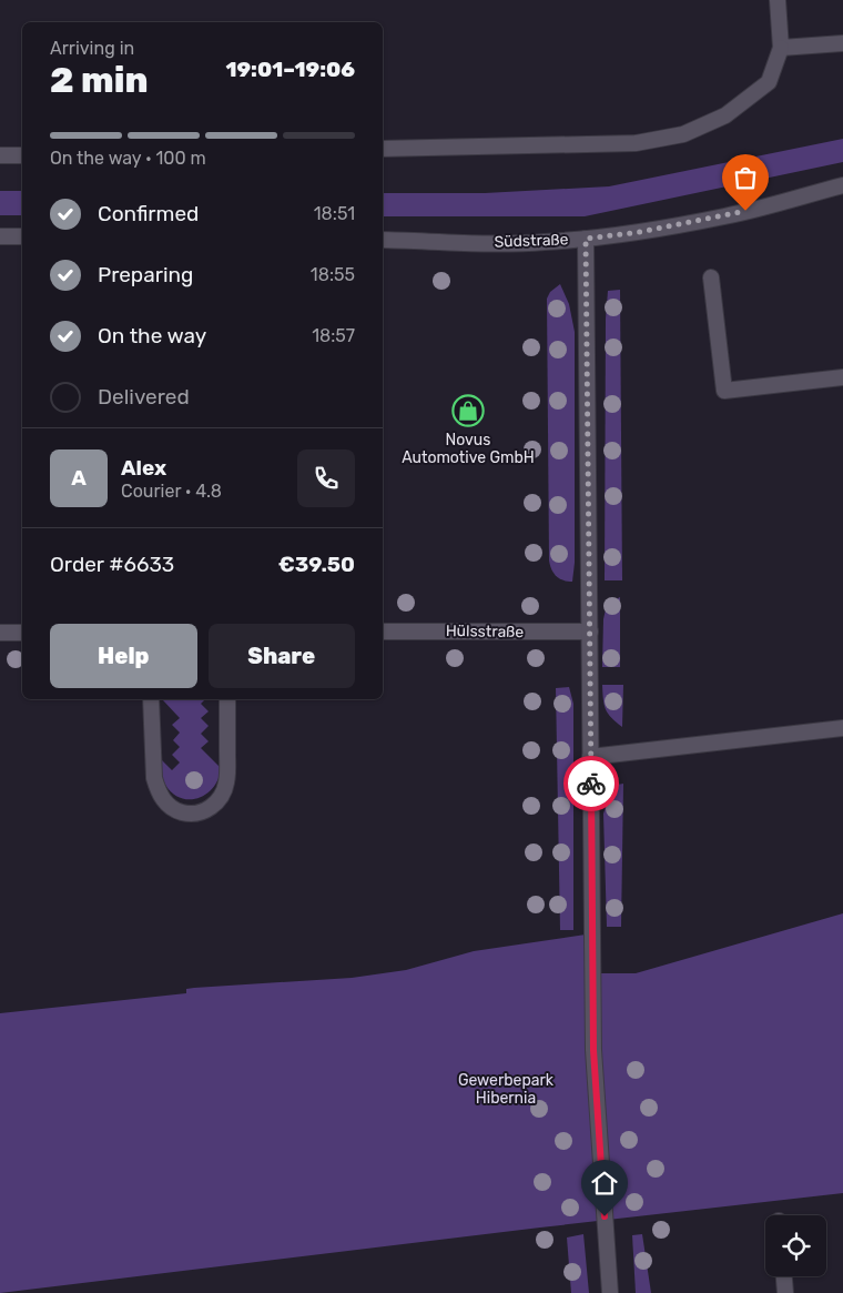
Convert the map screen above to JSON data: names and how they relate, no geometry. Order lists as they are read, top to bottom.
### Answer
{
  "streets": {
    "street": ["Südstraße", "Hülsstraße"]
  },
  "parks": ["Gewerbepark Hibernia"],
  "places": {
    "shop": ["Novus Automotive GmbH"]
  },
  "page": {
    "heading": ["2 min", "Arriving in", "19:01–19:06"],
    "panel": [
      "Alex",
      "Courier · 4.8",
      "Order #6633",
      "€39.50"
    ],
    "bar": "On the way · 100 m",
    "list": [
      ["Confirmed", "18:51"],
      ["Preparing", "18:55"],
      ["On the way", "18:57"],
      "Delivered"
    ],
    "round": "A",
    "buttons": ["Help", "Share"]
  }
}
